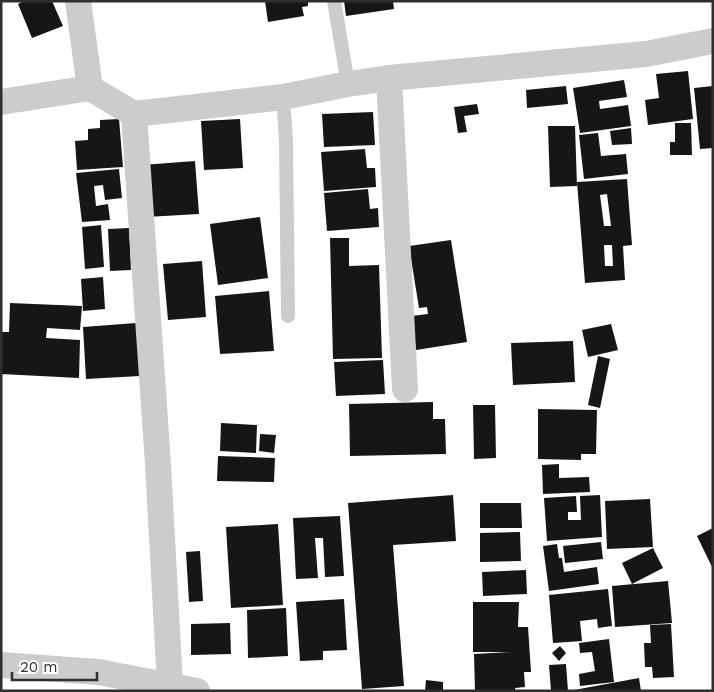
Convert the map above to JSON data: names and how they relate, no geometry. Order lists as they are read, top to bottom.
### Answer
{
  "scale_bar": "20 m"
}
